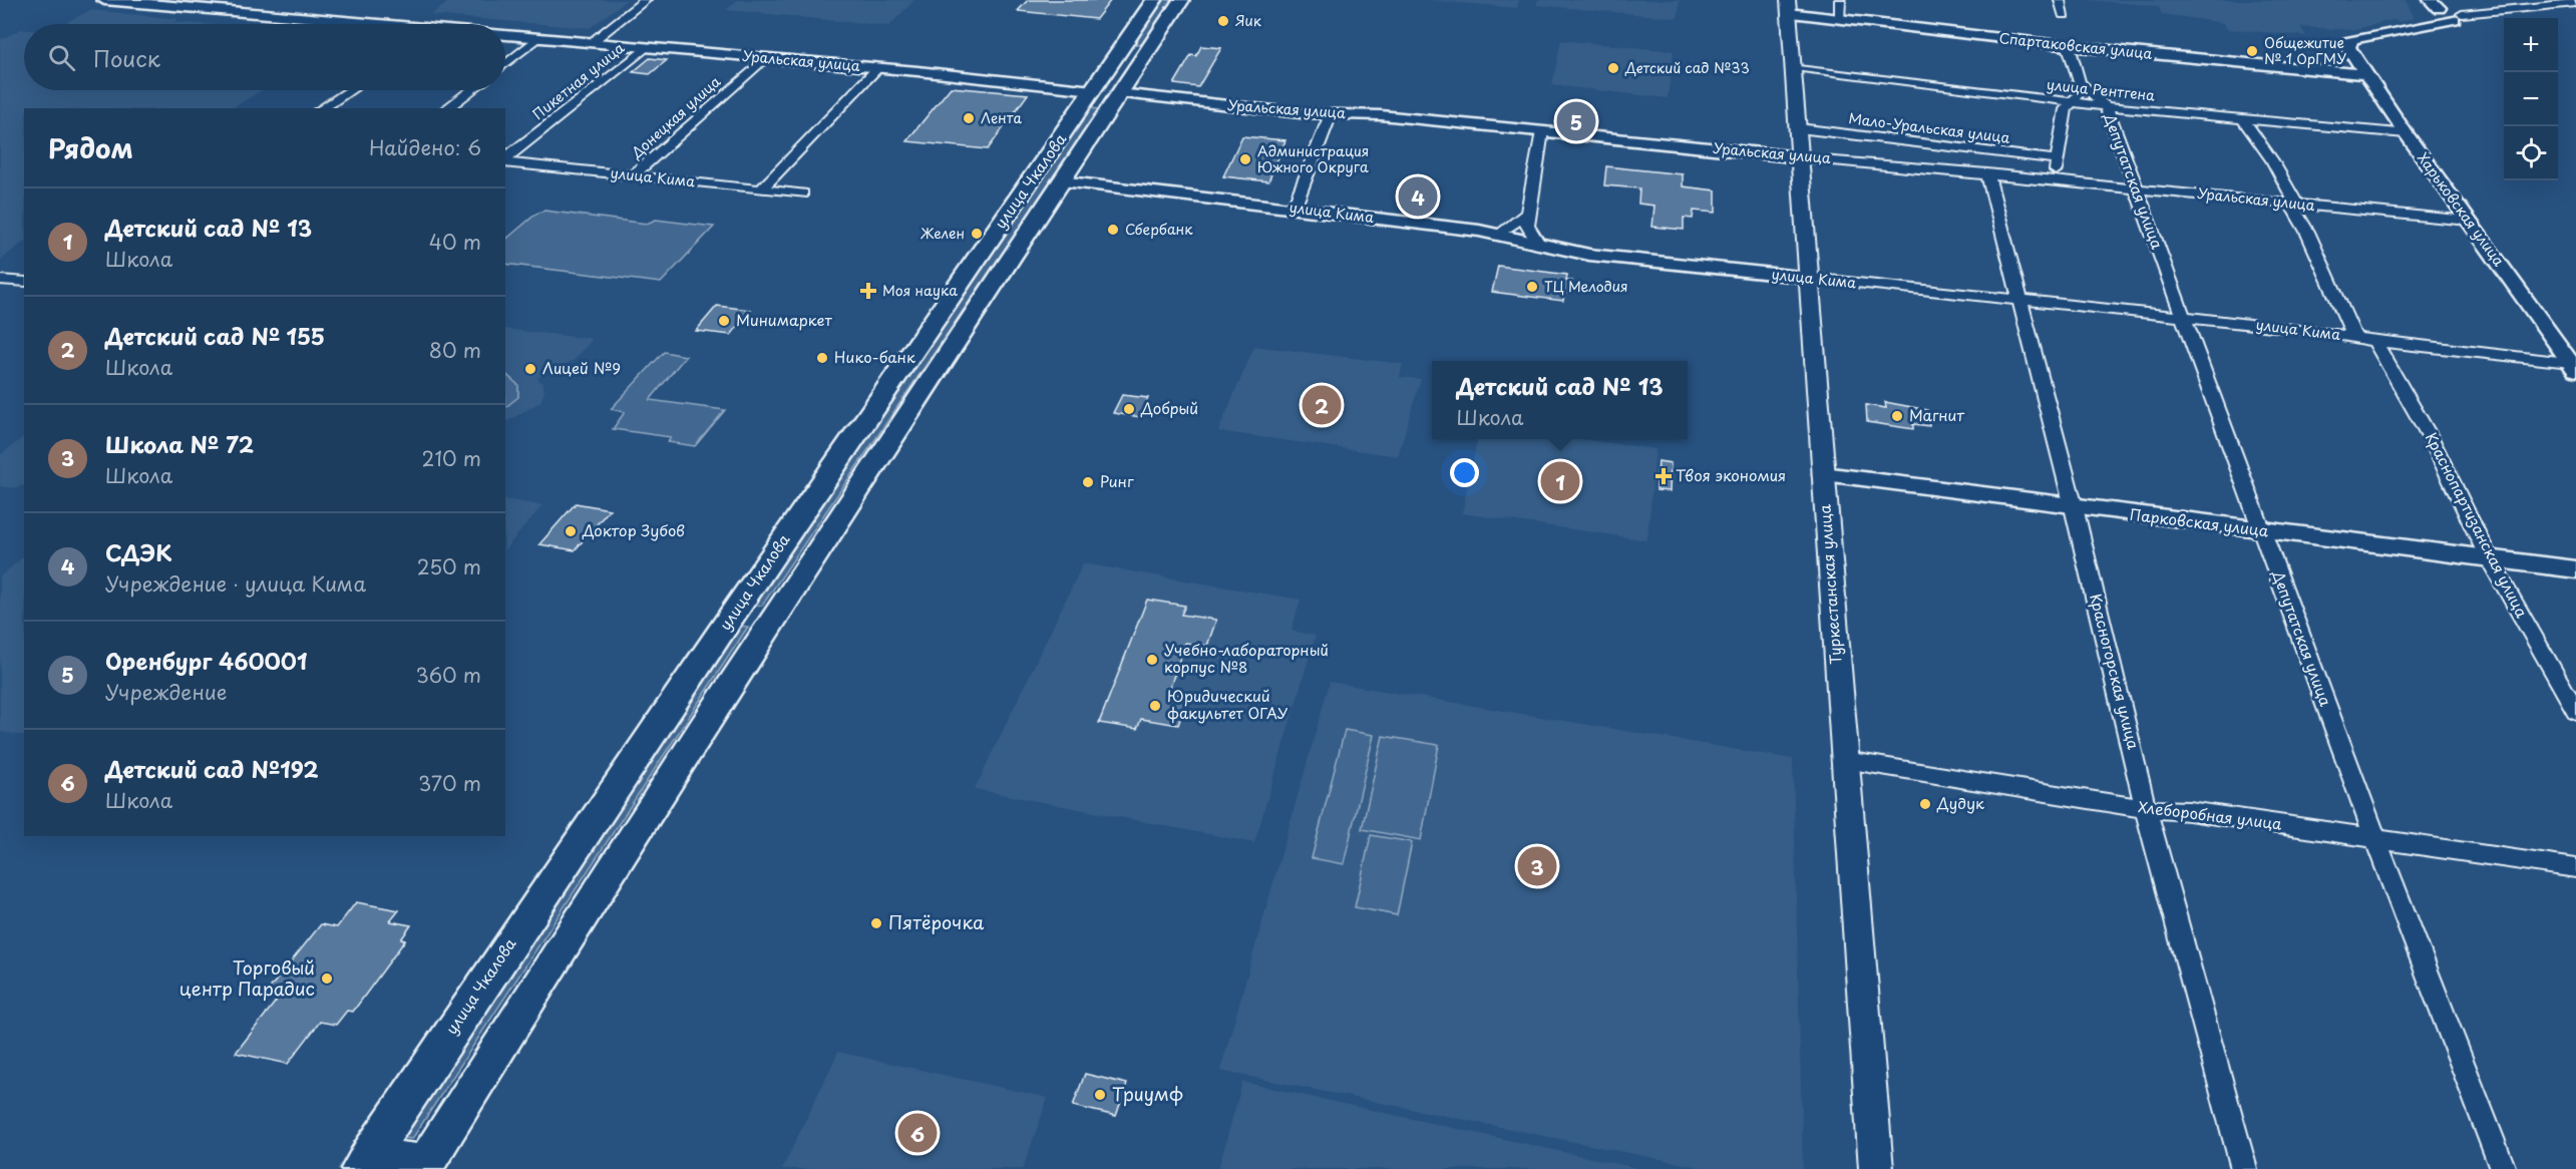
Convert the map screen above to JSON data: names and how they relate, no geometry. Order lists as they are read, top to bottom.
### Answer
{
  "streets": {
    "main road": ["улица Чкалова", "Туркестанская улица"],
    "street": [
      "Спартаковская улица",
      "Уральская улица",
      "Пикетная улица",
      "улица Рентгена",
      "Донецкая улица",
      "Мало-Уральская улица",
      "улица Кима",
      "Депутатская улица",
      "Харьковская улица",
      "Парковская улица",
      "Краснопартизанская улица",
      "Красногорская улица",
      "Хлеборобная улица"
    ]
  },
  "crossings": [
    ["Спартаковская улица", "Харьковская улица"],
    ["Спартаковская улица", "Туркестанская улица"],
    ["Уральская улица", "Пикетная улица"],
    ["Уральская улица", "Донецкая улица"],
    ["Уральская улица", "улица Чкалова"],
    ["Уральская улица", "Депутатская улица"],
    ["Уральская улица", "Харьковская улица"],
    ["Уральская улица", "Туркестанская улица"],
    ["Уральская улица", "Красногорская улица"],
    ["улица Рентгена", "Депутатская улица"],
    ["улица Рентгена", "Харьковская улица"],
    ["улица Рентгена", "Туркестанская улица"],
    ["Донецкая улица", "улица Кима"],
    ["Мало-Уральская улица", "Туркестанская улица"],
    ["улица Кима", "улица Чкалова"],
    ["улица Кима", "Депутатская улица"],
    ["улица Кима", "Харьковская улица"],
    ["улица Кима", "Краснопартизанская улица"],
    ["улица Кима", "Туркестанская улица"],
    ["улица Кима", "Красногорская улица"],
    ["Депутатская улица", "Парковская улица"],
    ["Депутатская улица", "Хлеборобная улица"],
    ["Парковская улица", "Краснопартизанская улица"],
    ["Парковская улица", "Туркестанская улица"],
    ["Парковская улица", "Красногорская улица"],
    ["Туркестанская улица", "Хлеборобная улица"],
    ["Красногорская улица", "Хлеборобная улица"]
  ],
  "places": {
    "other": [
      "Яик",
      "Общежитие № 1 ОрГМУ",
      "Детский сад №33",
      "Лента",
      "Администрация Южного Округа",
      "Сбербанк",
      "Желен",
      "ТЦ Мелодия",
      "Минимаркет",
      "Нико-банк",
      "Лицей №9",
      "Добрый",
      "Магнит",
      "Ринг",
      "Доктор Зубов",
      "Учебно-лабораторный корпус №8",
      "Юридический факультет ОГАУ",
      "Дудук",
      "Пятёрочка",
      "Торговый центр Парадис",
      "Триумф"
    ],
    "health": ["Моя наука", "Твоя экономия"]
  },
  "page": {
    "map_buttons": ["+", "−"],
    "search": "Поиск",
    "pins": [
      "5",
      "4",
      "2",
      "1",
      "3",
      "6"
    ],
    "heading": ["Рядом", "Найдено: 6"],
    "list": [
      {
        "mark": "1",
        "name": "Детский сад № 13",
        "note": "Школа",
        "value": "40 m"
      },
      {
        "mark": "2",
        "name": "Детский сад № 155",
        "note": "Школа",
        "value": "80 m"
      },
      {
        "mark": "3",
        "name": "Школа № 72",
        "note": "Школа",
        "value": "210 m"
      },
      {
        "mark": "4",
        "name": "СДЭК",
        "note": "Учреждение · улица Кима",
        "value": "250 m"
      },
      {
        "mark": "5",
        "name": "Оренбург 460001",
        "note": "Учреждение",
        "value": "360 m"
      },
      {
        "mark": "6",
        "name": "Детский сад №192",
        "note": "Школа",
        "value": "370 m"
      }
    ],
    "popup": ["Детский сад № 13", "Школа"]
  }
}
